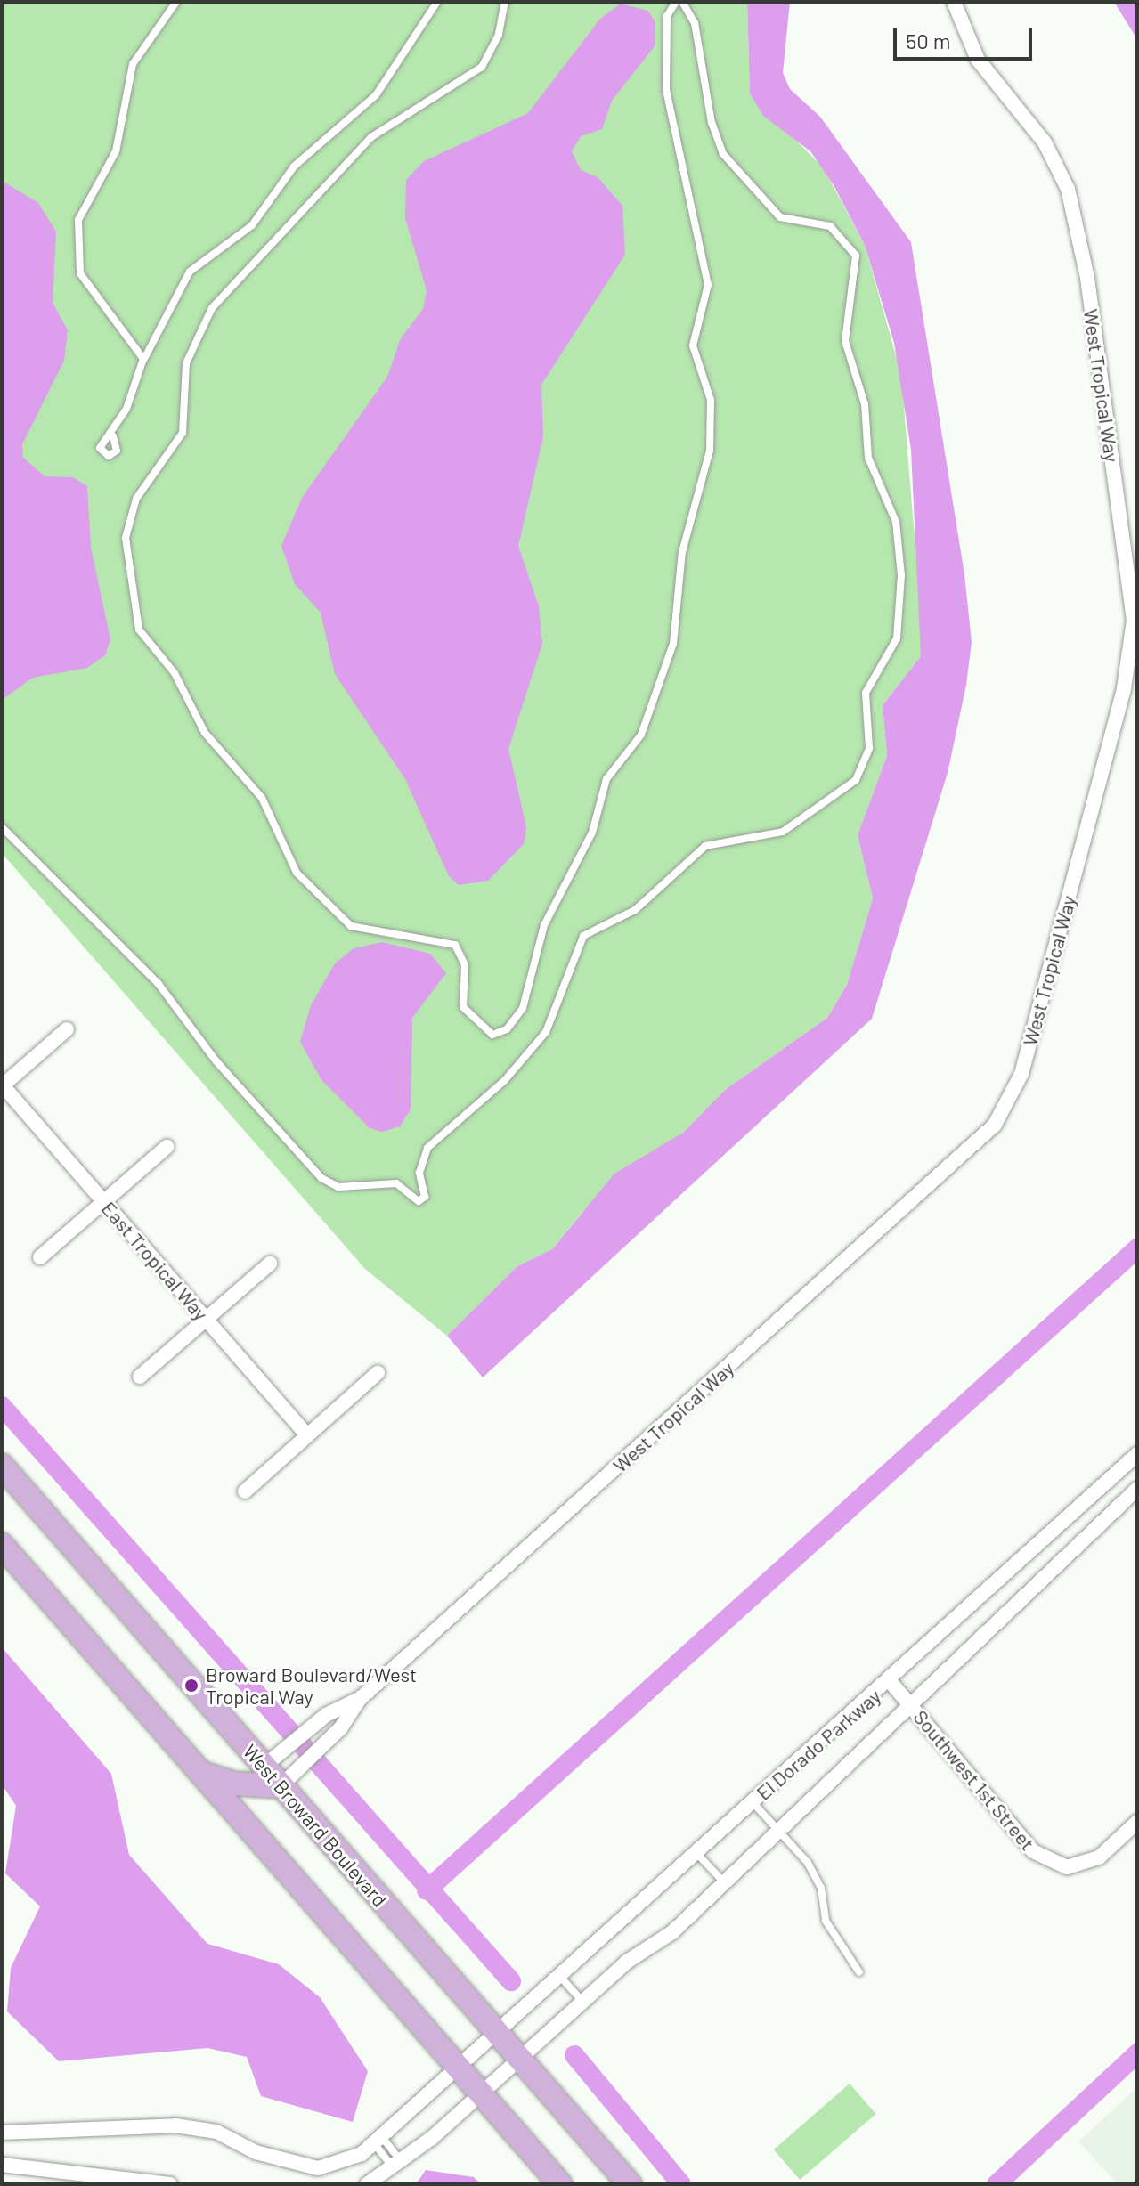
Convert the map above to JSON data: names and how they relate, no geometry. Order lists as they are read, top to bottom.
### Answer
{
  "streets": {
    "main road": ["West Broward Boulevard"],
    "street": [
      "West Tropical Way",
      "East Tropical Way",
      "El Dorado Parkway",
      "Southwest 1st Street"
    ]
  },
  "crossings": [
    ["West Tropical Way", "West Broward Boulevard"],
    ["El Dorado Parkway", "Southwest 1st Street"],
    ["El Dorado Parkway", "West Broward Boulevard"]
  ],
  "places": ["Broward Boulevard/West Tropical Way"],
  "scale_bar": "50 m"
}
